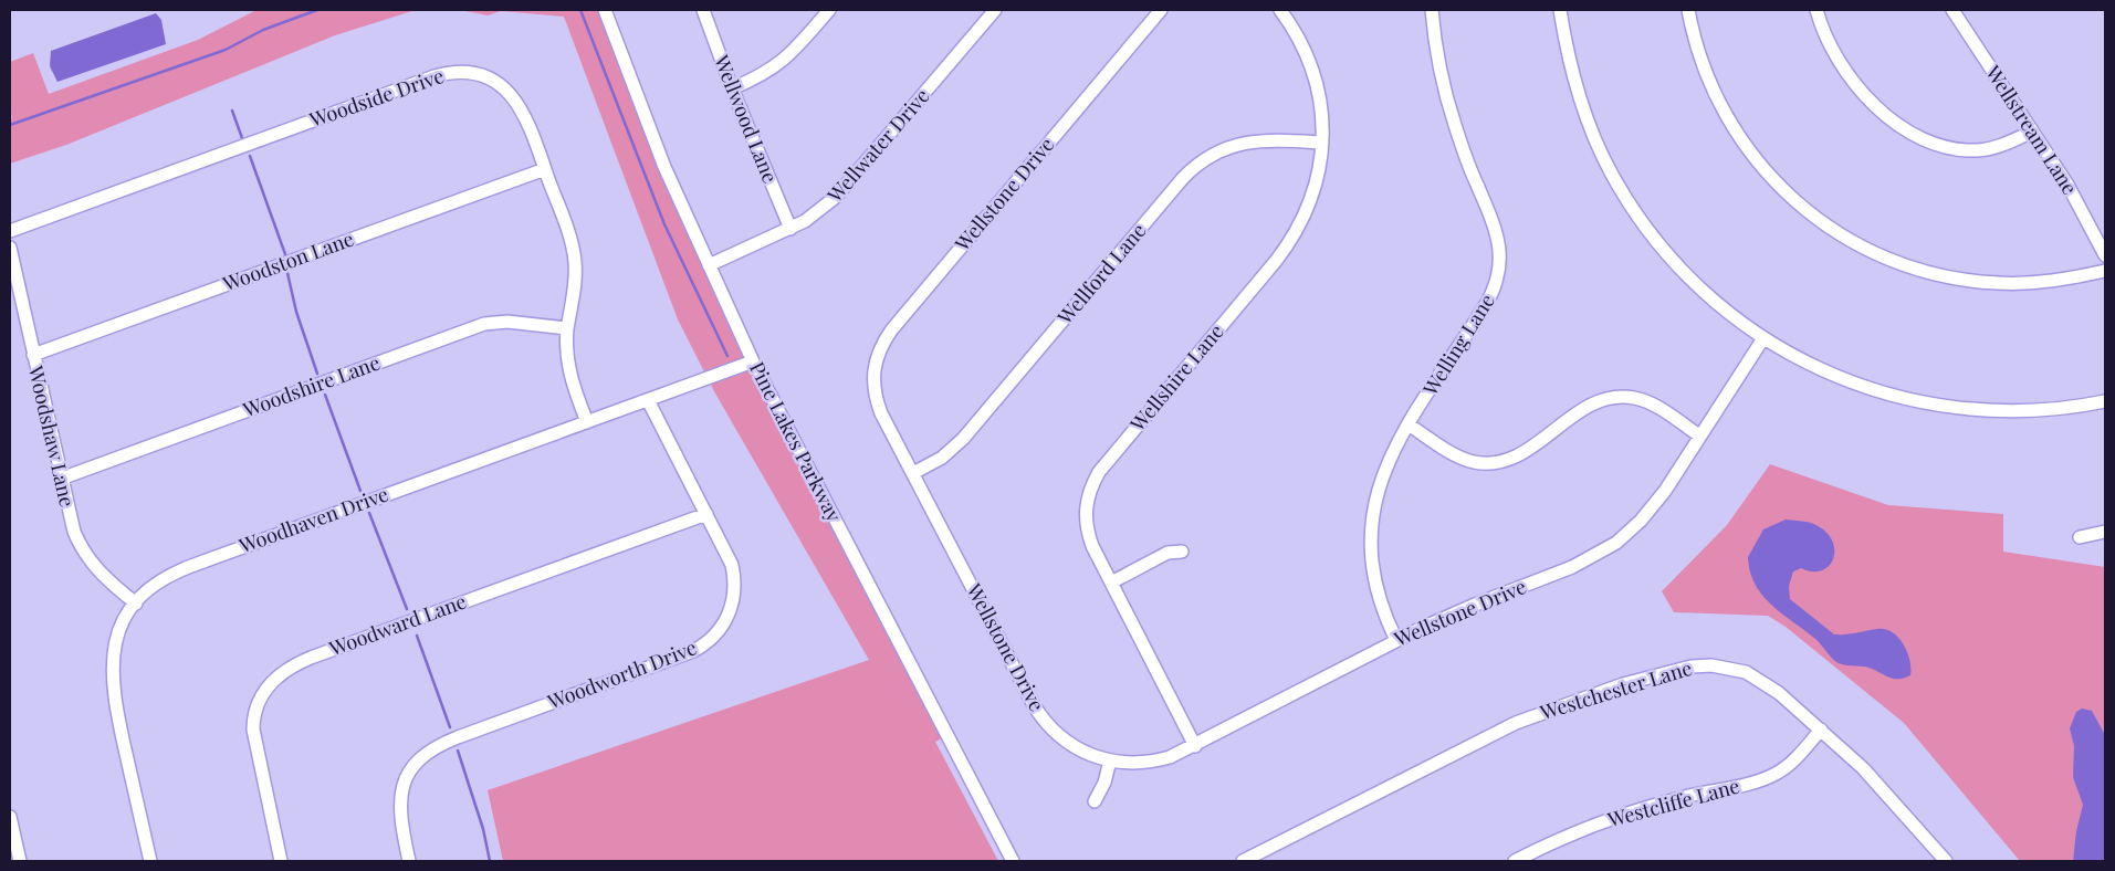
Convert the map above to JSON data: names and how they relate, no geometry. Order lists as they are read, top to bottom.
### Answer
{
  "streets": {
    "street": [
      "Woodside Drive",
      "Wellwood Lane",
      "Wellstream Lane",
      "Wellwater Drive",
      "Wellstone Drive",
      "Woodston Lane",
      "Wellford Lane",
      "Welling Lane",
      "Wellshire Lane",
      "Woodshire Lane",
      "Woodshaw Lane",
      "Pine Lakes Parkway",
      "Woodhaven Drive",
      "Woodward Lane",
      "Woodworth Drive",
      "Westchester Lane",
      "Westcliffe Lane"
    ]
  },
  "crossings": [
    ["Woodside Drive", "Woodston Lane"],
    ["Woodside Drive", "Woodshire Lane"],
    ["Woodside Drive", "Woodhaven Drive"],
    ["Wellwood Lane", "Wellwater Drive"],
    ["Wellwater Drive", "Pine Lakes Parkway"],
    ["Wellstone Drive", "Wellford Lane"],
    ["Wellstone Drive", "Welling Lane"],
    ["Wellstone Drive", "Wellshire Lane"],
    ["Woodston Lane", "Woodshaw Lane"],
    ["Wellford Lane", "Wellshire Lane"],
    ["Woodshire Lane", "Woodshaw Lane"],
    ["Woodshaw Lane", "Woodhaven Drive"],
    ["Pine Lakes Parkway", "Woodhaven Drive"],
    ["Woodhaven Drive", "Woodworth Drive"],
    ["Woodward Lane", "Woodworth Drive"],
    ["Westchester Lane", "Westcliffe Lane"]
  ]
}
